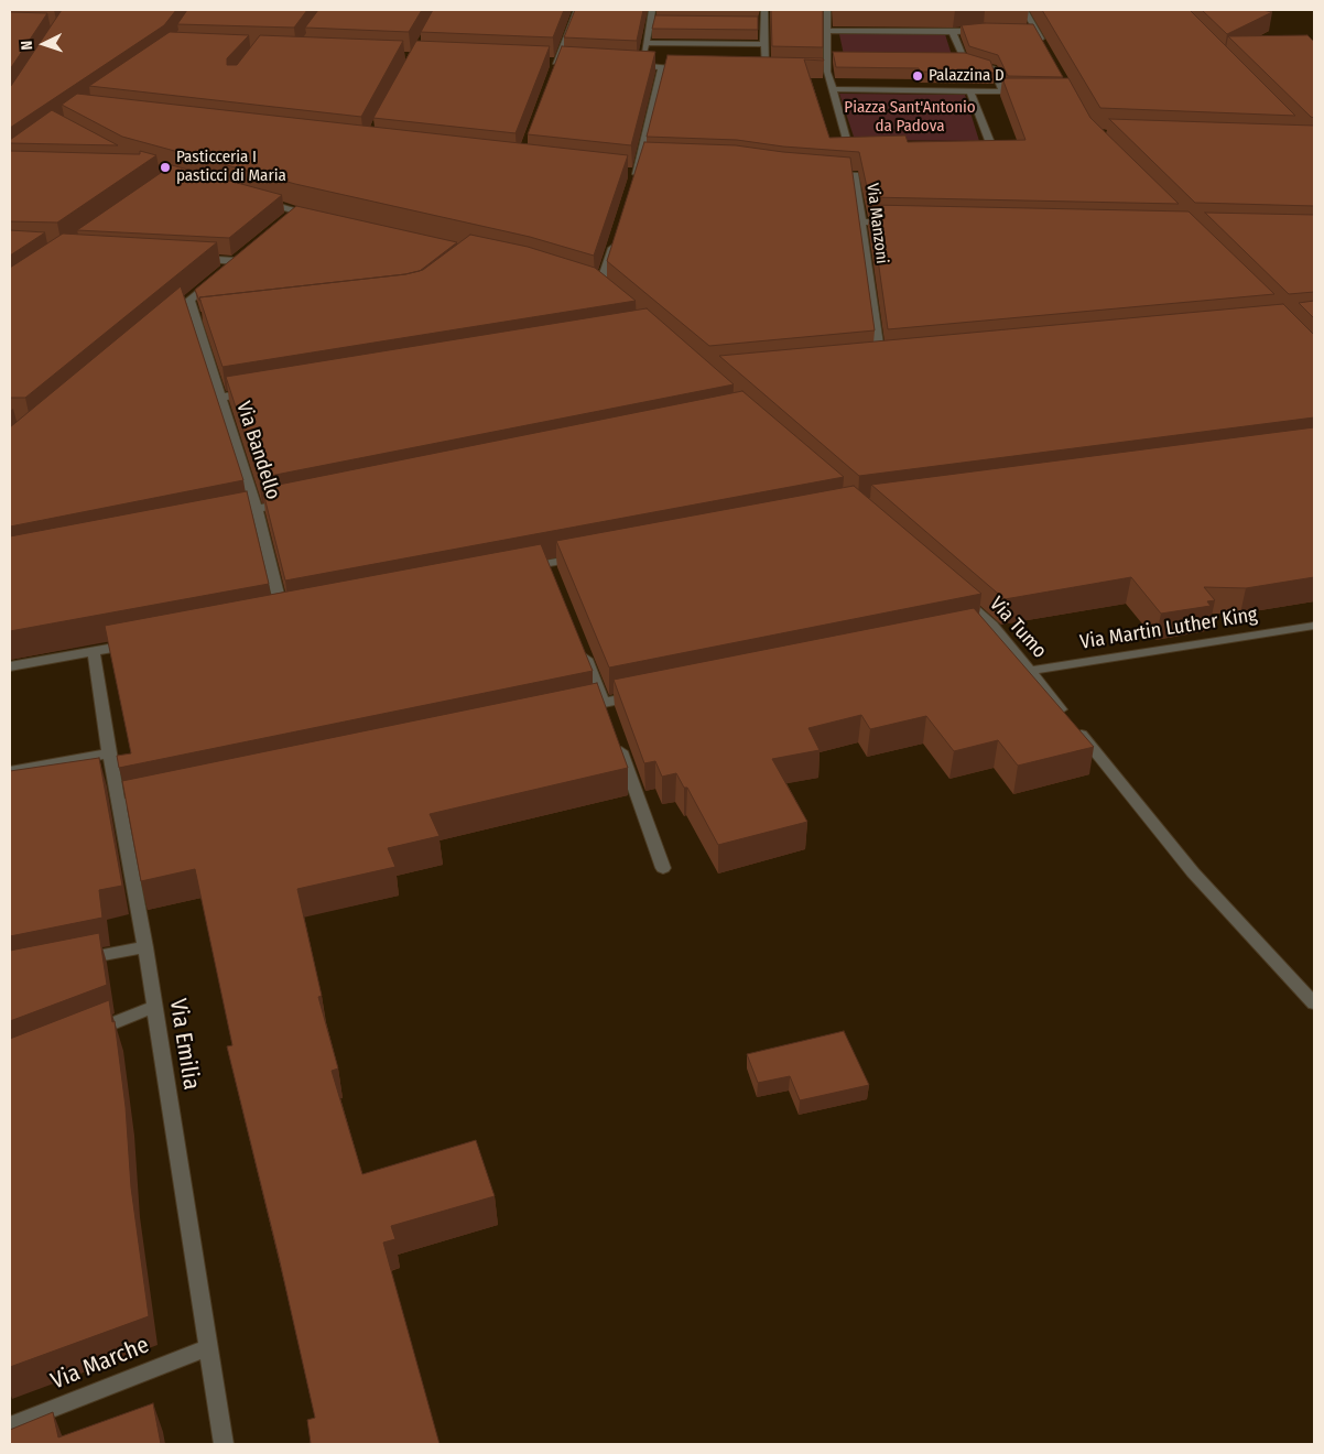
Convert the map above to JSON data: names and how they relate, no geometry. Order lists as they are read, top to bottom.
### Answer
{
  "streets": {
    "street": [
      "Via Manzoni",
      "Via Bandello",
      "Via Tumo",
      "Via Martin Luther King",
      "Via Emilia",
      "Via Marche"
    ]
  },
  "crossings": [
    ["Via Tumo", "Via Martin Luther King"],
    ["Via Emilia", "Via Marche"]
  ],
  "parks": ["Piazza Sant'Antonio da Padova"],
  "places": ["Palazzina D", "Pasticceria I pasticci di Maria"],
  "north": "left"
}
